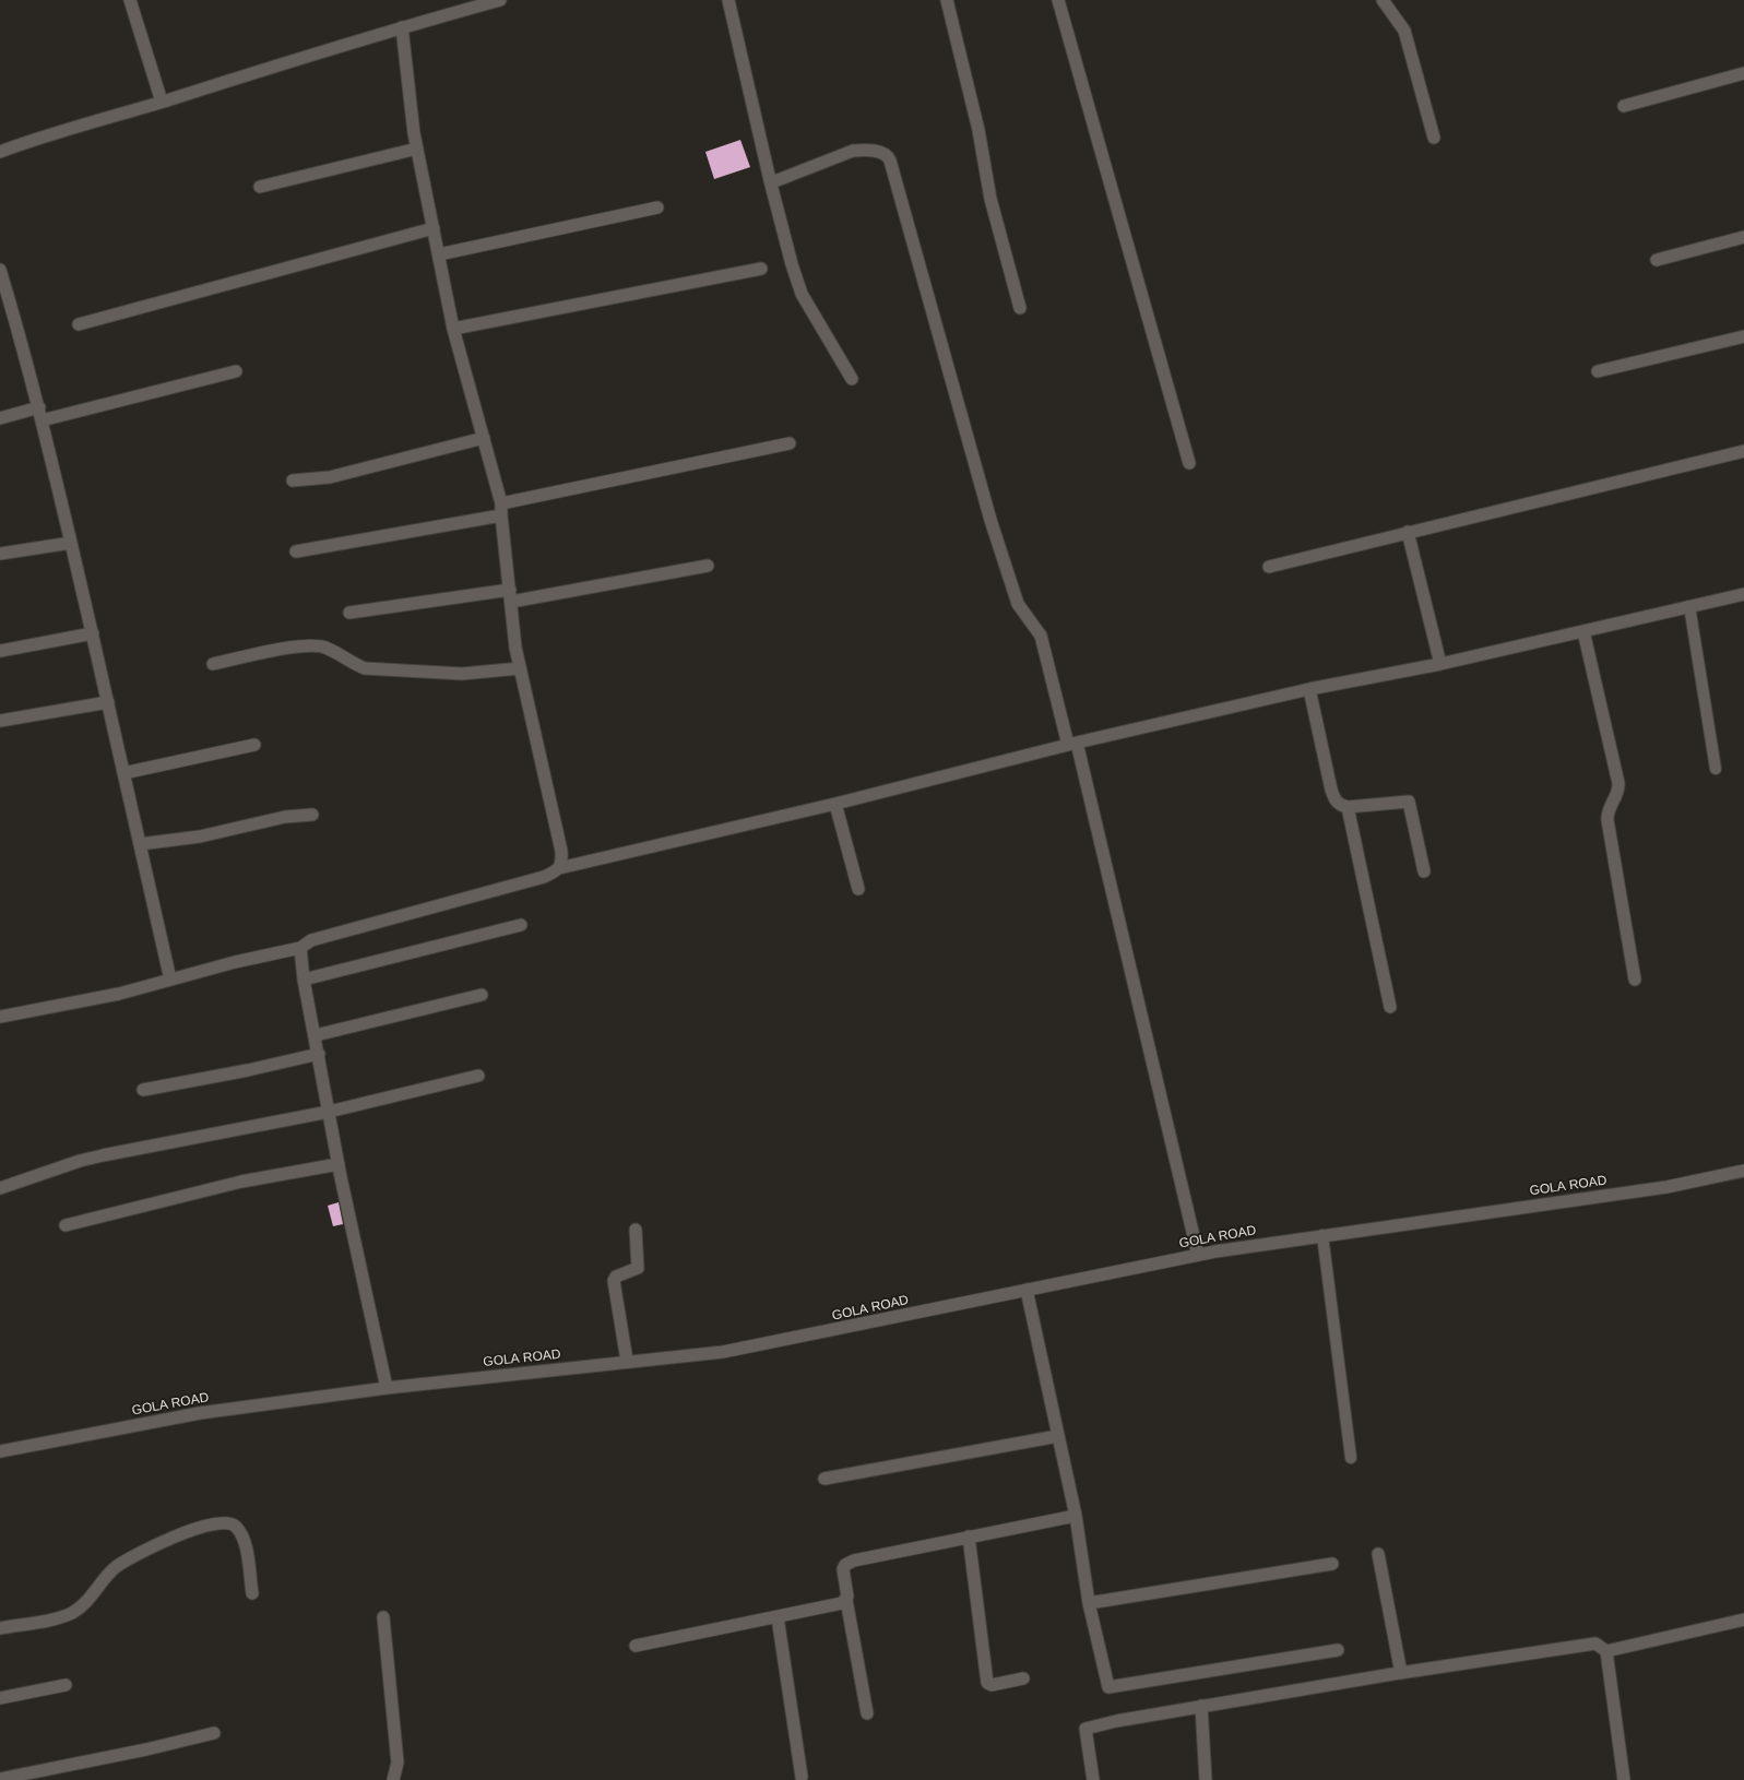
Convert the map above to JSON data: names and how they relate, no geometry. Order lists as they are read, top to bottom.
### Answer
{
  "streets": {
    "street": ["GOLA ROAD"]
  }
}
